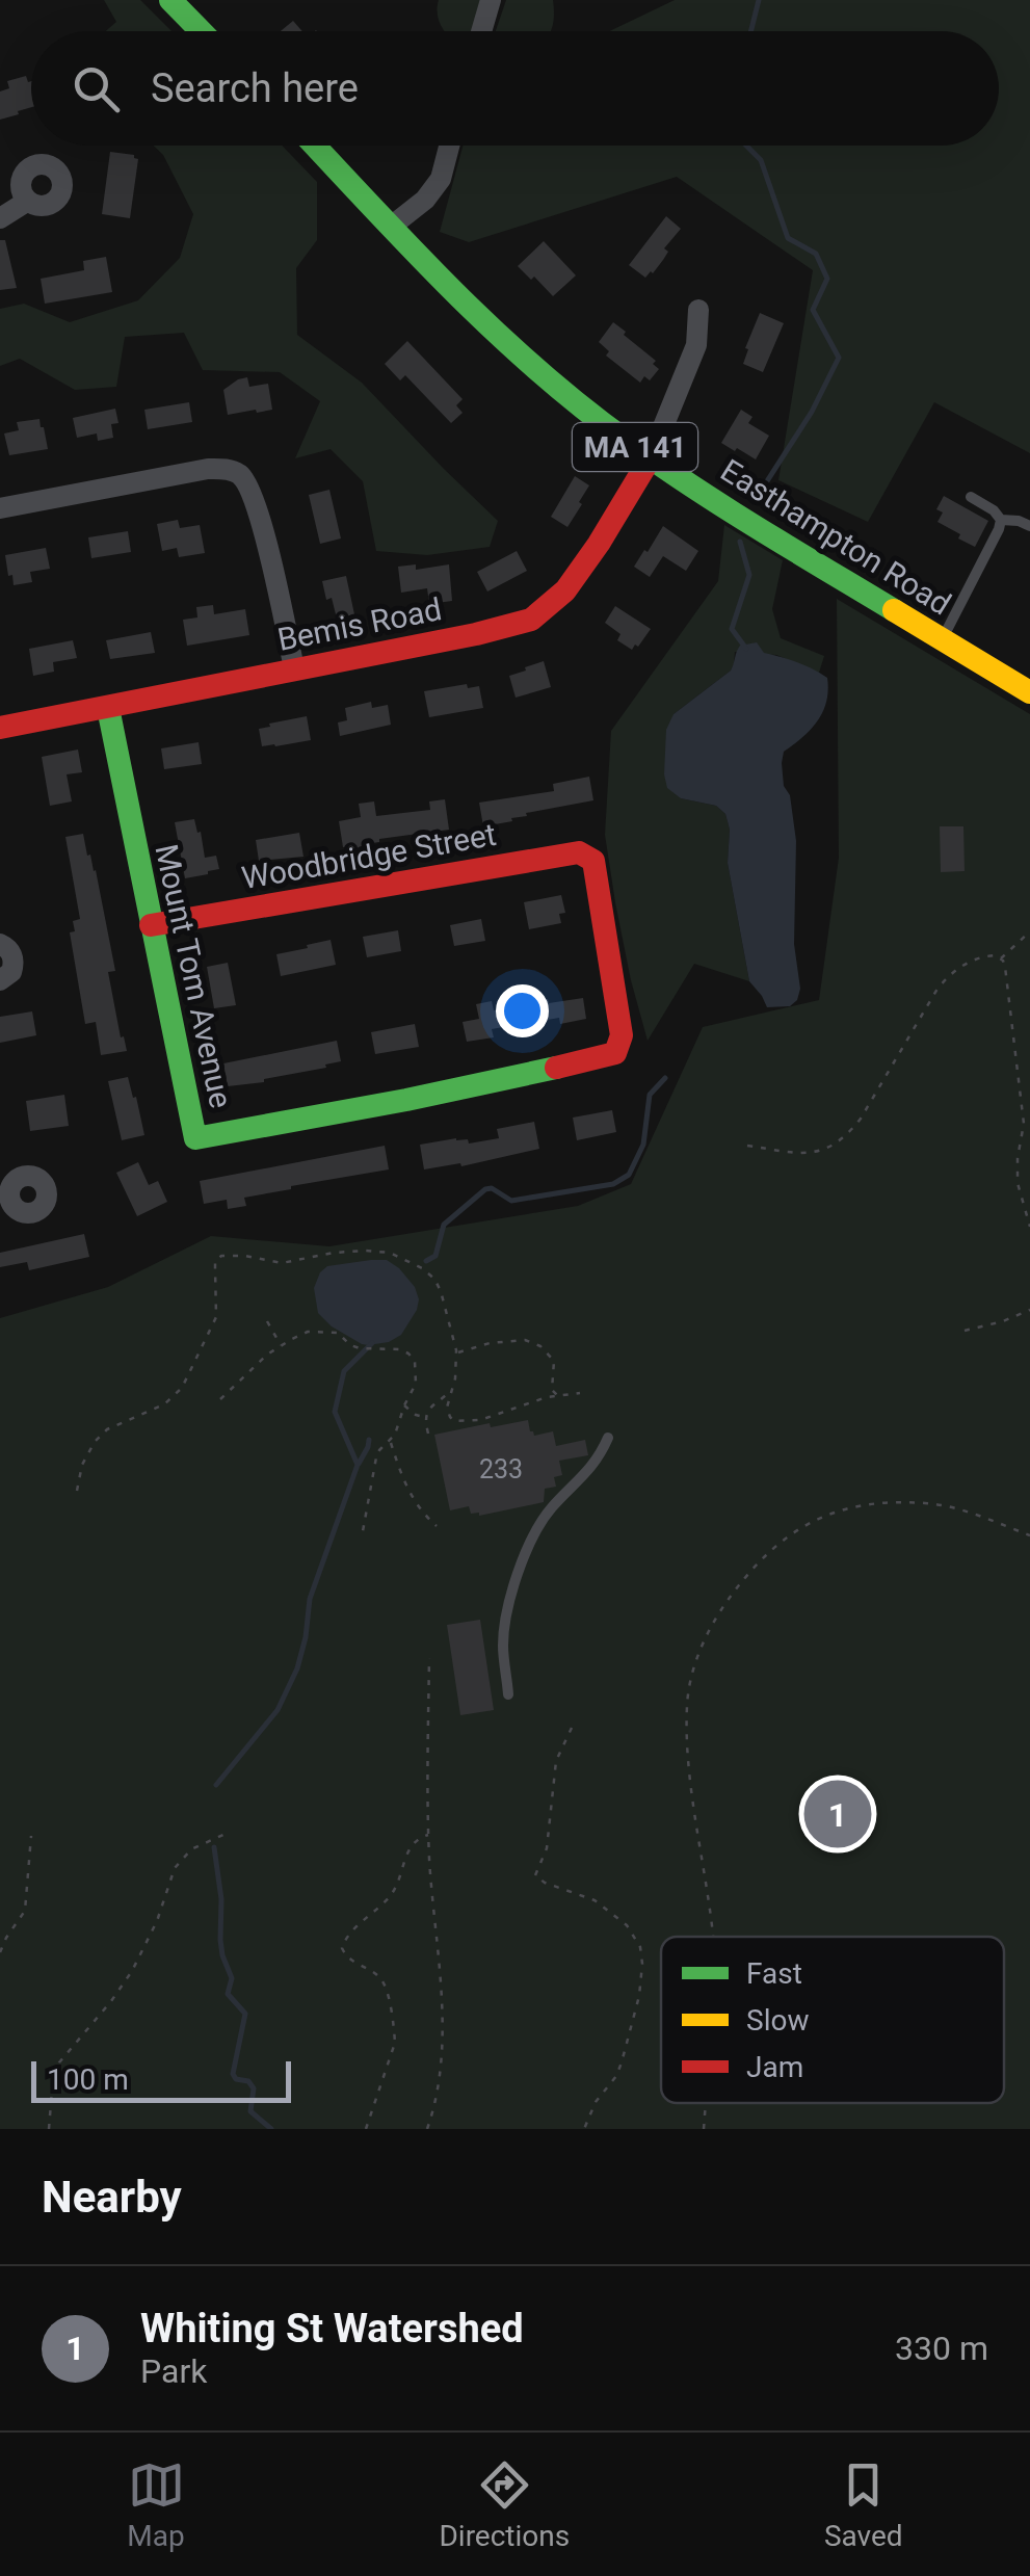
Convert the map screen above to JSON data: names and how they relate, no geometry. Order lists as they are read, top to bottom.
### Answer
{
  "streets": {
    "street": [
      "MA 141",
      "Easthampton Road",
      "Bemis Road",
      "Woodbridge Street",
      "Mount Tom Avenue"
    ]
  },
  "crossings": [
    ["Easthampton Road", "Bemis Road"],
    ["Bemis Road", "Mount Tom Avenue"],
    ["Woodbridge Street", "Mount Tom Avenue"]
  ],
  "house_numbers": ["233"],
  "legend": ["Fast", "Slow", "Jam"],
  "scale_bar": "100 m",
  "page": {
    "search": "Search here",
    "pins": "1",
    "scale": "100 m",
    "heading": "Nearby",
    "list": [
      {
        "mark": "1",
        "name": "Whiting St Watershed",
        "note": "Park",
        "value": "330 m"
      }
    ],
    "nav": ["Map", "Directions", "Saved"]
  }
}
